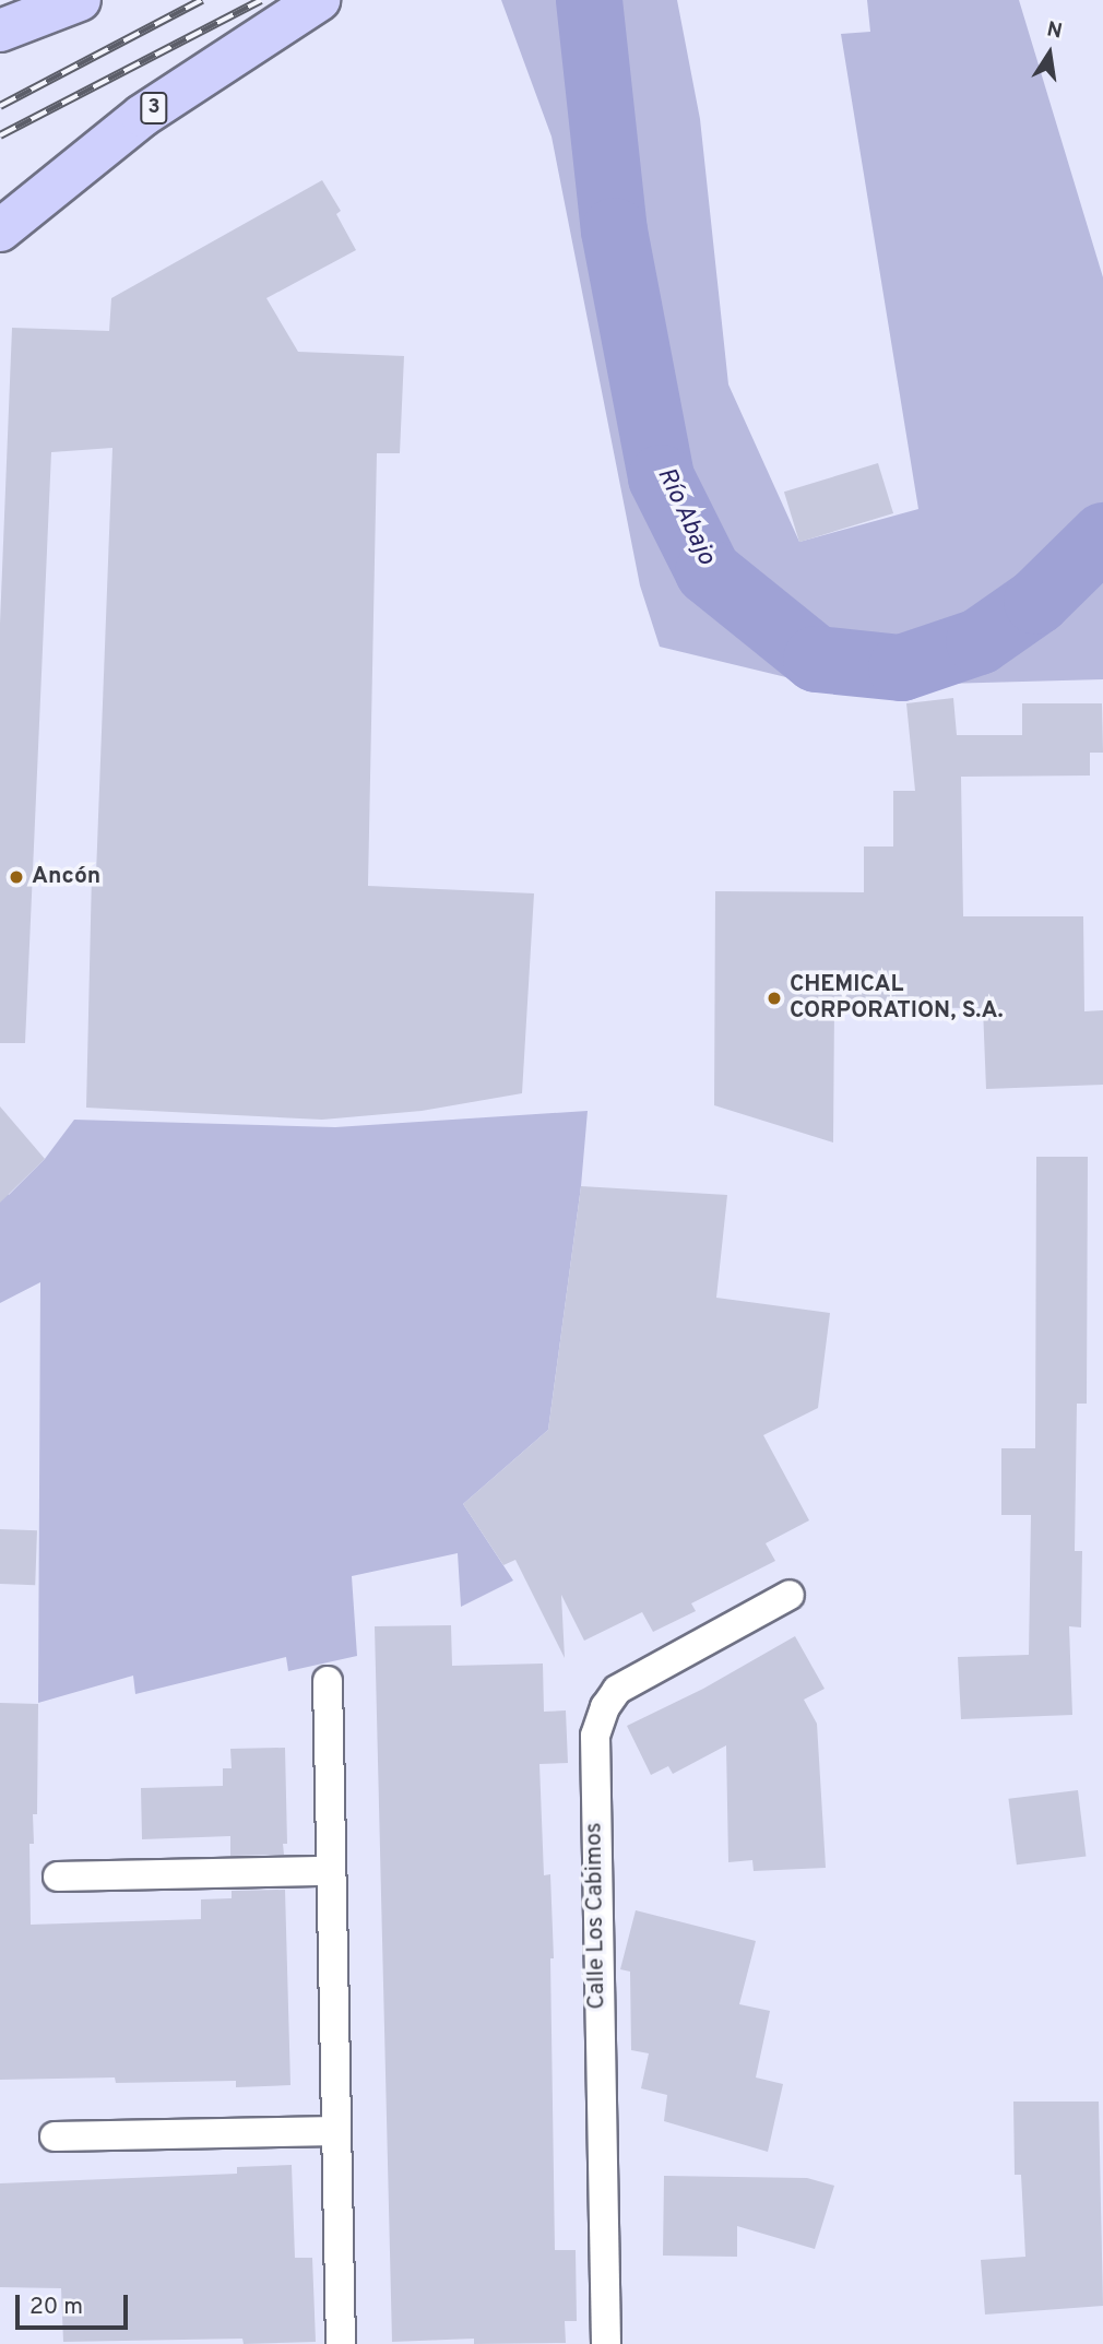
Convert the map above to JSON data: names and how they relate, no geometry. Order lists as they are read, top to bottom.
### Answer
{
  "streets": {
    "main road": ["3"],
    "street": ["Calle Los Cabimos"]
  },
  "water": ["Río Abajo"],
  "places": ["Ancón", "CHEMICAL CORPORATION, S.A."],
  "scale_bar": "20 m",
  "north": "top"
}
